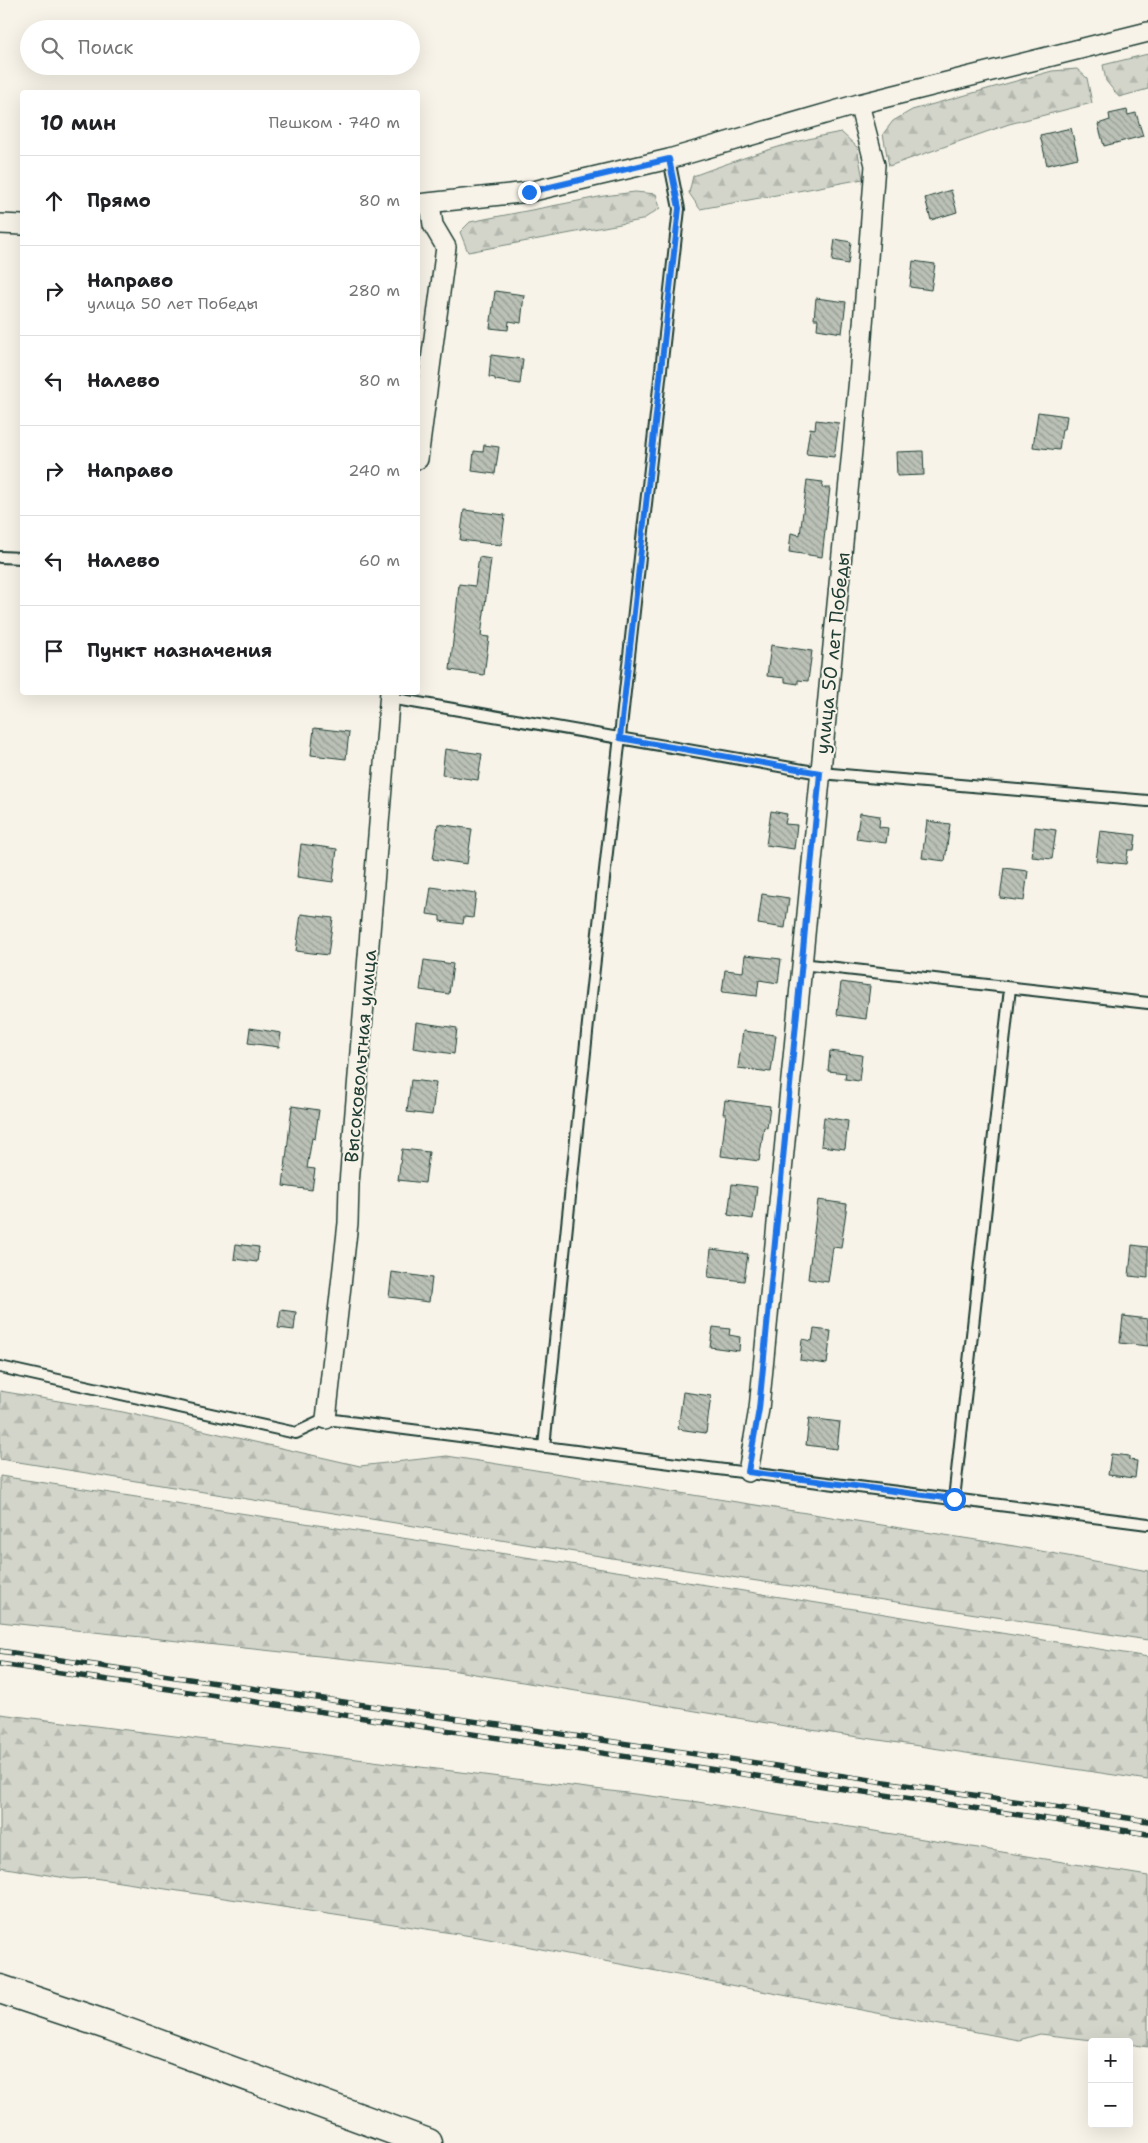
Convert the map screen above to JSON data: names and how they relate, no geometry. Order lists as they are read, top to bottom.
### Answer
{
  "streets": {
    "street": ["улица 50 лет Победы", "Высоковольтная улица"]
  },
  "page": {
    "search": "Поиск",
    "heading": ["10 мин", "Пешком · 740 m"],
    "list": [
      ["Прямо", "80 m"],
      ["Направо", "улица 50 лет Победы", "280 m"],
      ["Налево", "80 m"],
      ["Направо", "240 m"],
      ["Налево", "60 m"],
      "Пункт назначения"
    ],
    "map_buttons": ["+", "−"]
  }
}
